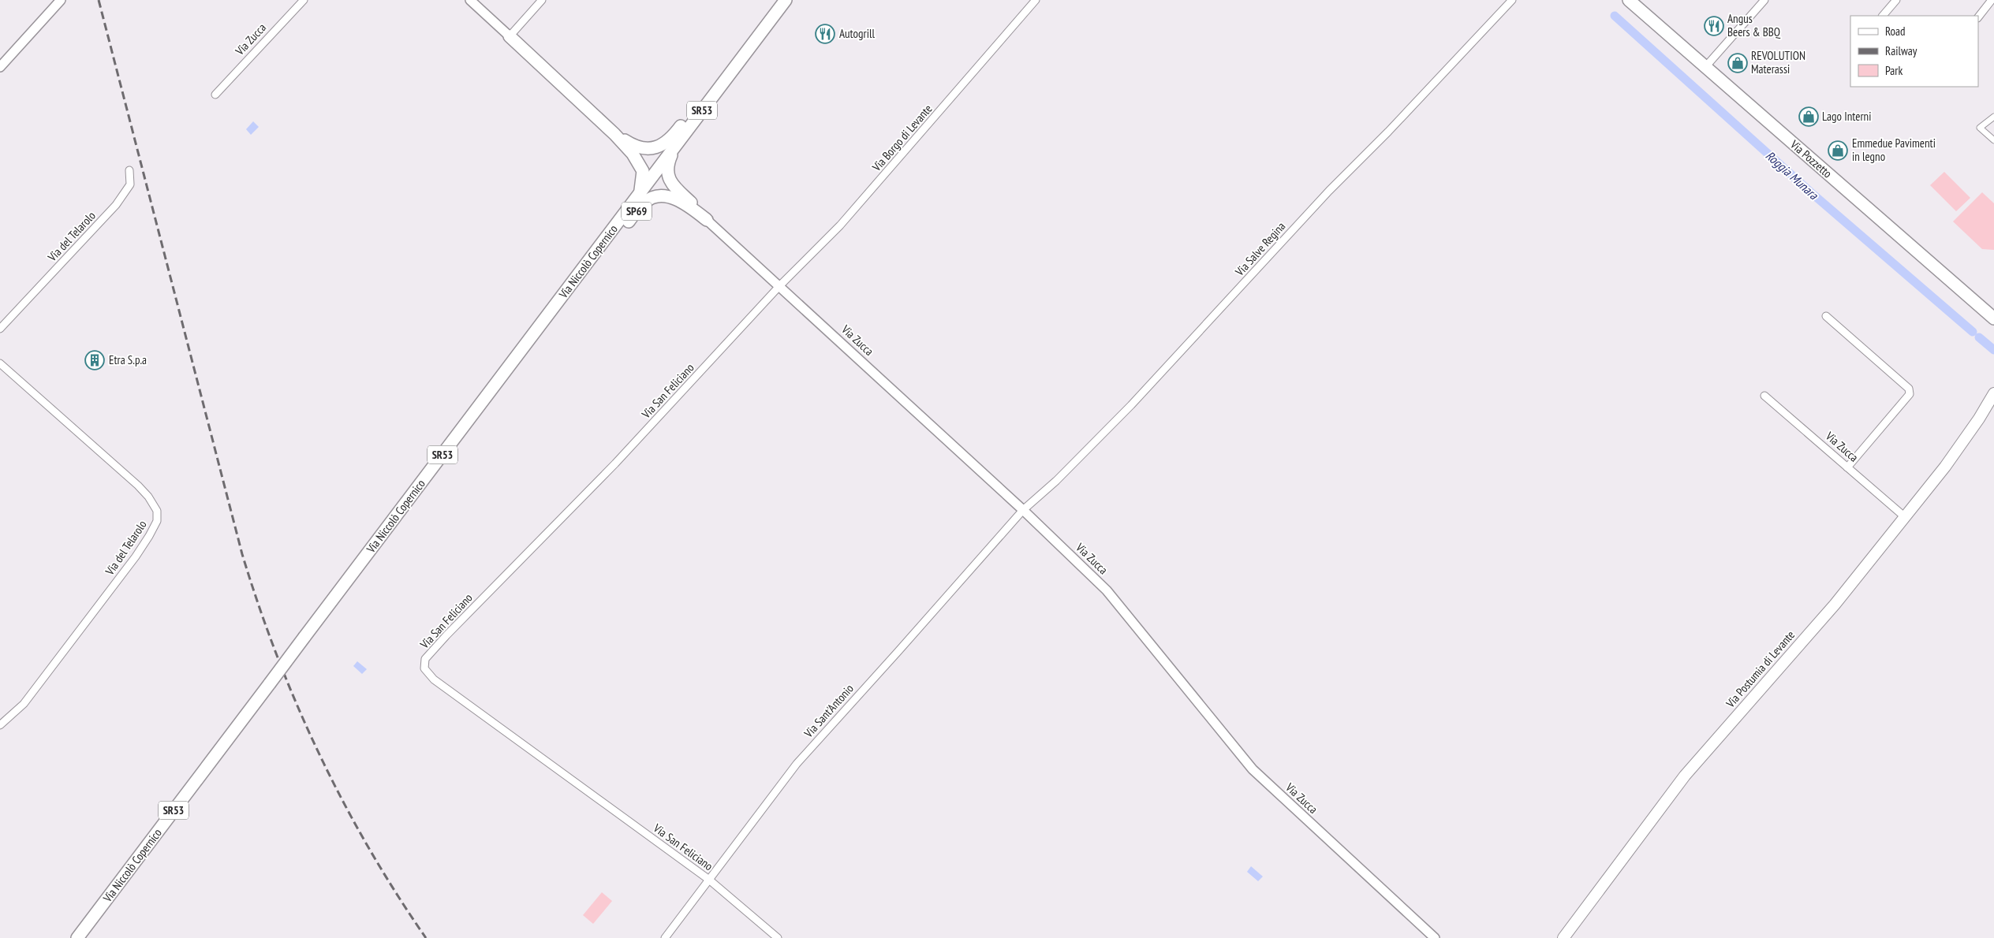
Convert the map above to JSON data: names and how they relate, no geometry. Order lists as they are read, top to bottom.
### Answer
{
  "streets": {
    "main road": [
      "SR53",
      "Via Pozzetto",
      "SP69",
      "Via Niccolò Copernico",
      "Via Postumia di Levante"
    ],
    "street": [
      "Via Zucca",
      "Via Borgo di Levante",
      "Via del Telarolo",
      "Via Salve Regina",
      "Via San Feliciano",
      "Via Sant'Antonio"
    ]
  },
  "crossings": [
    ["Via Zucca", "Via Borgo di Levante"],
    ["Via Zucca", "SP69"],
    ["Via Zucca", "Via Salve Regina"],
    ["Via Zucca", "Via San Feliciano"],
    ["Via Zucca", "Via Postumia di Levante"],
    ["Via Zucca", "Via Sant'Antonio"],
    ["Via Borgo di Levante", "Via San Feliciano"],
    ["SP69", "Via Niccolò Copernico"],
    ["Via Salve Regina", "Via Sant'Antonio"],
    ["Via San Feliciano", "Via Sant'Antonio"]
  ],
  "water": ["Roggia Munara"],
  "places": {
    "restaurant": ["Angus Beers & BBQ", "Autogrill"],
    "shop": ["REVOLUTION Materassi", "Lago Interni", "Emmedue Pavimenti in legno"],
    "building": ["Etra S.p.a"]
  },
  "legend": ["Road", "Railway", "Park"]
}
